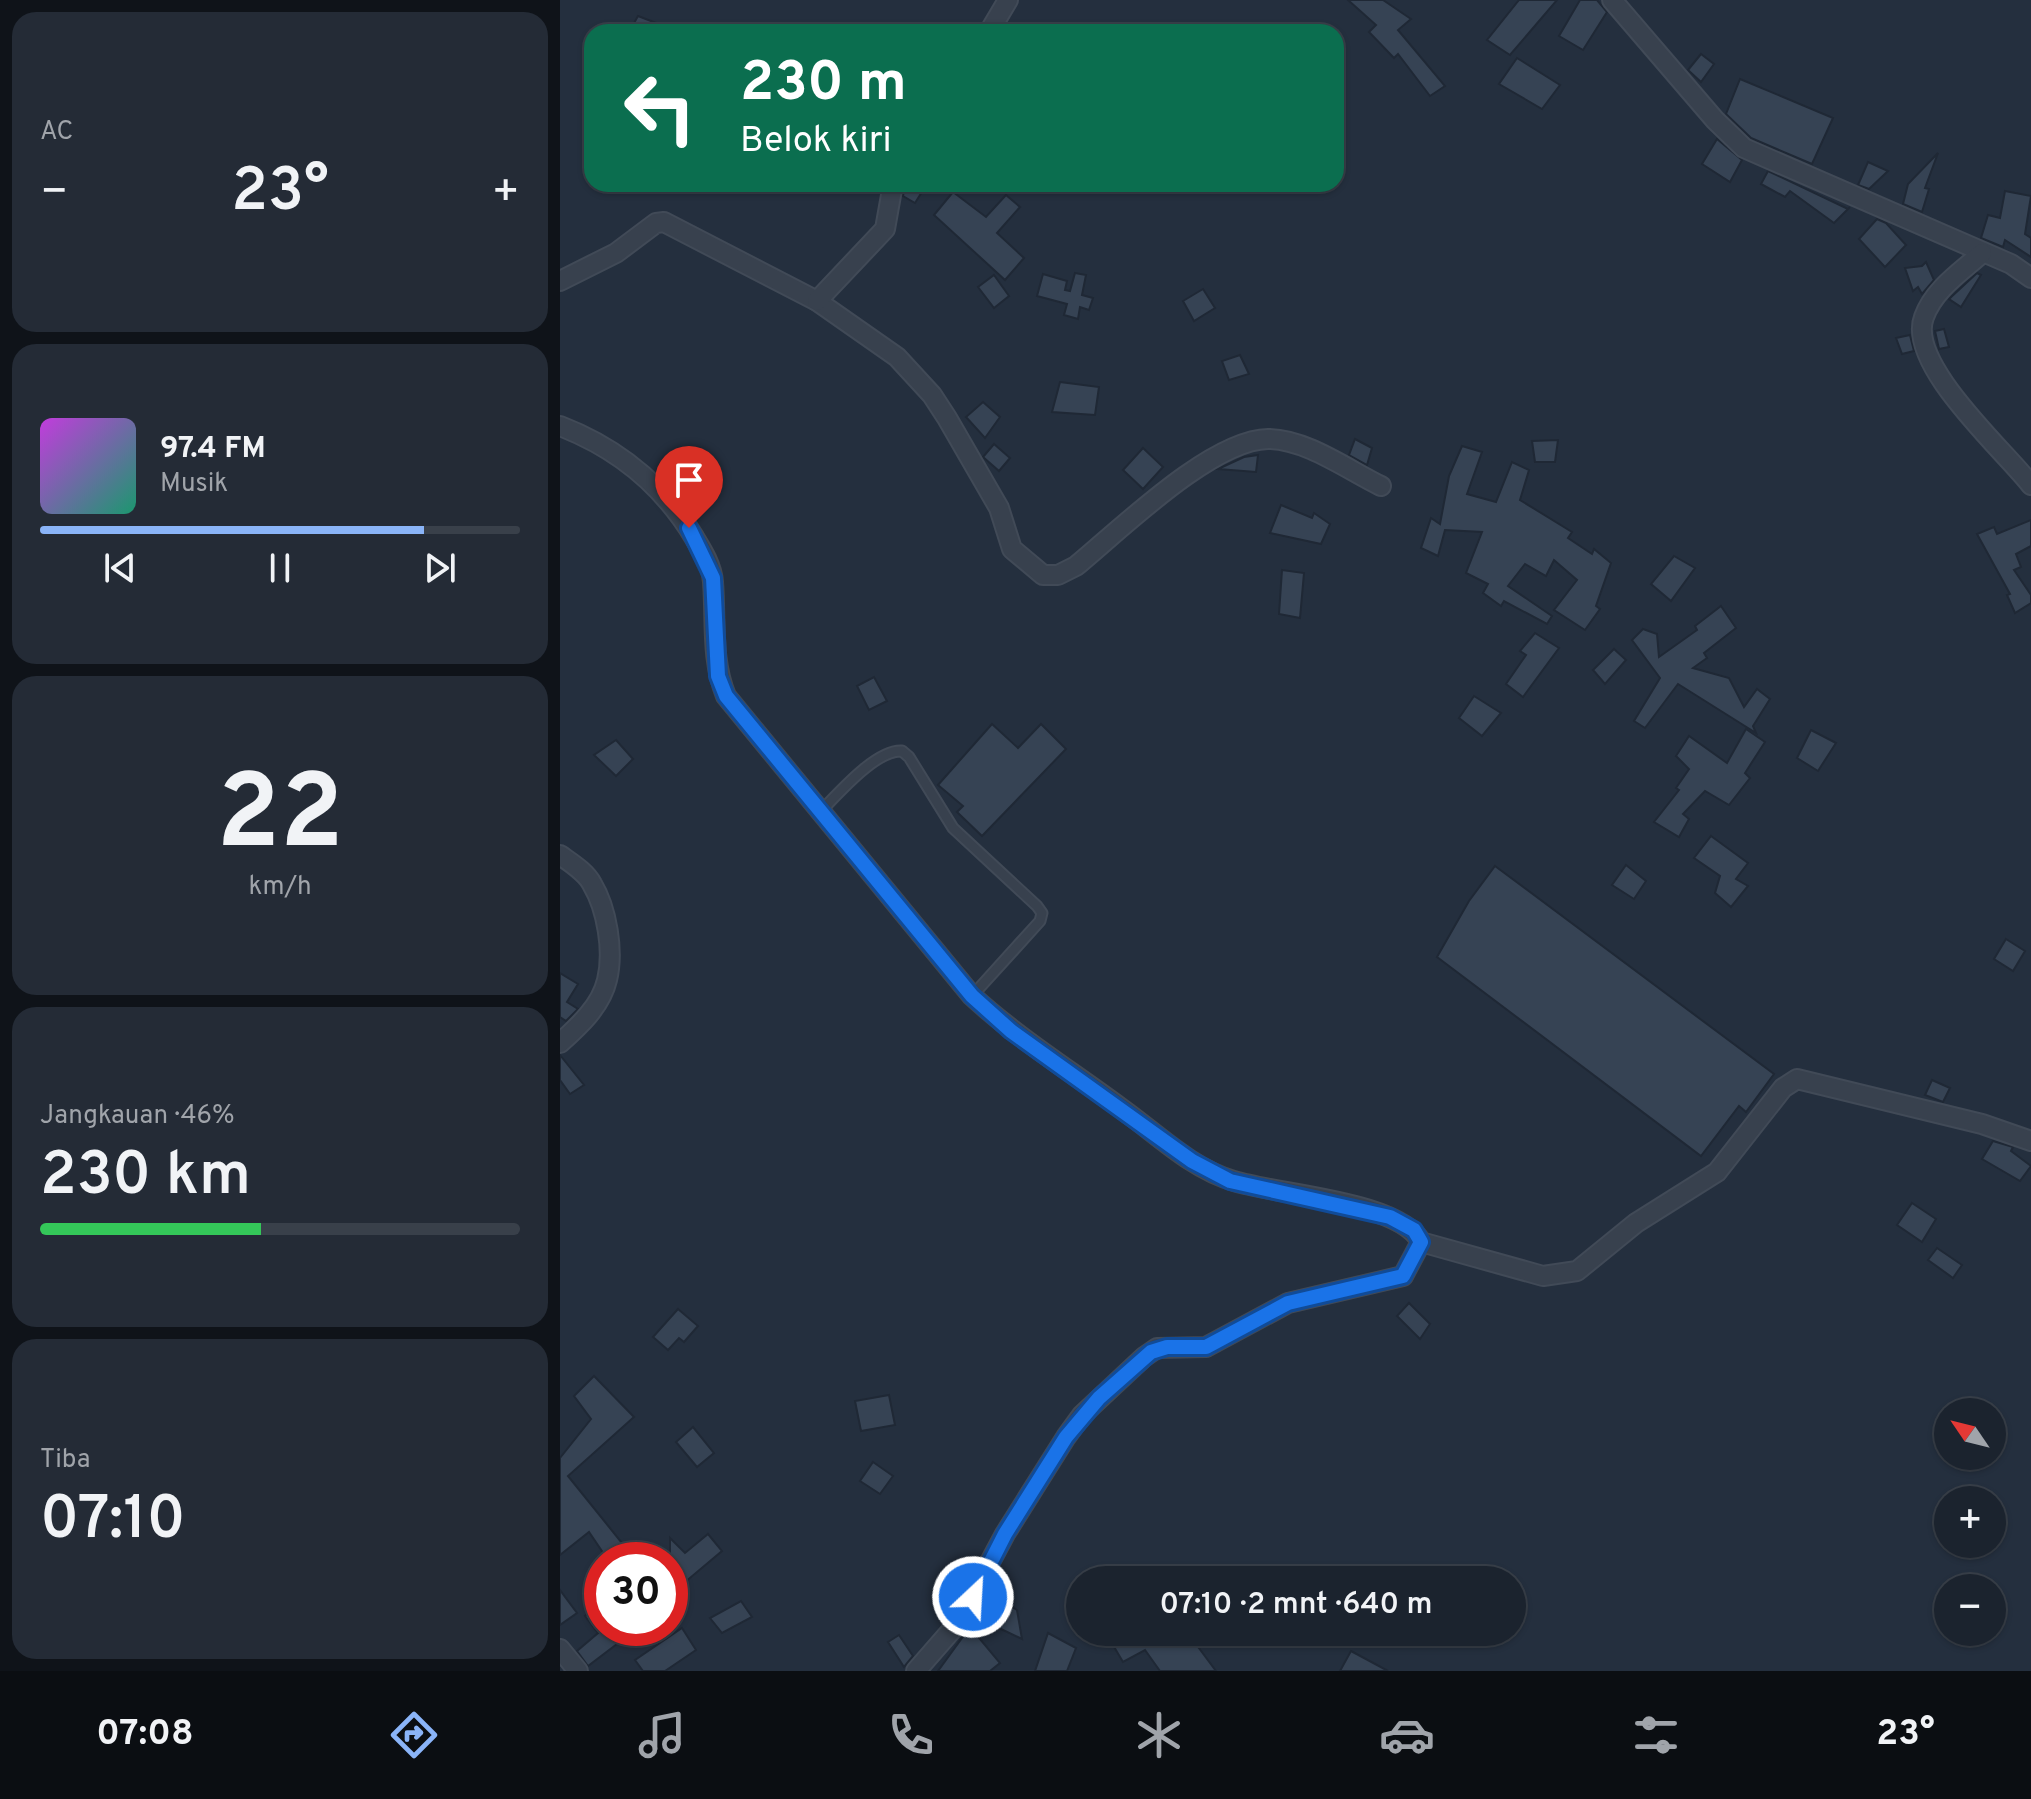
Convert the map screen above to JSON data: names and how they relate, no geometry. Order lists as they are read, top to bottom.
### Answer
{
  "north": "top left",
  "page": {
    "tile": [
      "AC",
      ["22", "km/h"],
      ["Jangkauan · 46%", "230 km"],
      ["Tiba", "07:10"]
    ],
    "turn": ["230 m", "Belok kiri"],
    "heat": ["−", "23°", "+"],
    "song": ["97.4 FM", "Musik"],
    "map_buttons": ["+", "−"],
    "limit": "30",
    "trip": "07:10 · 2 mnt · 640 m",
    "tabs": ["07:08", "23°"]
  }
}
